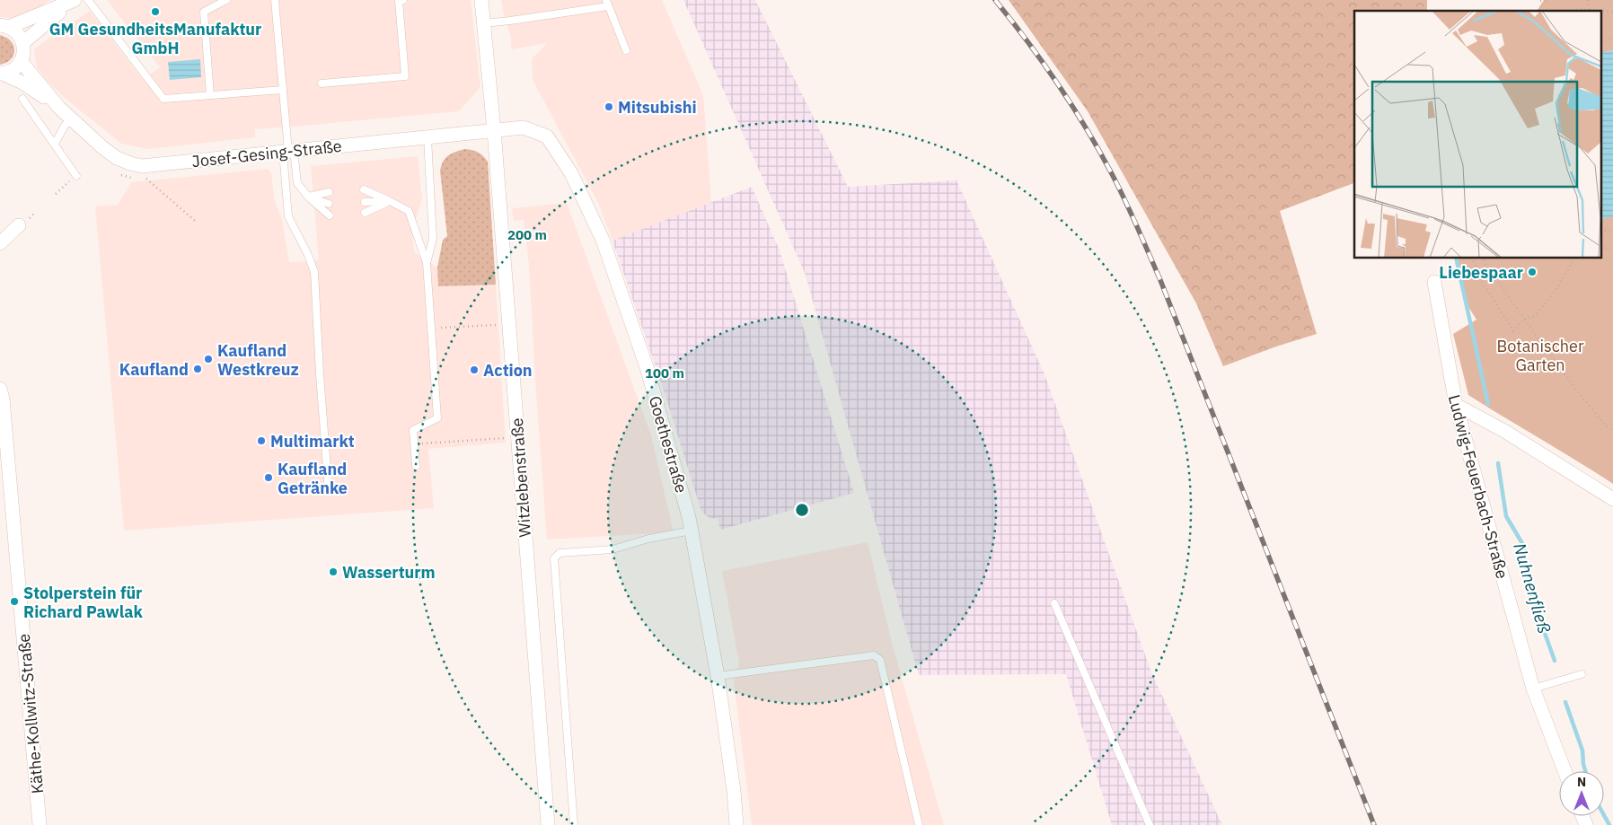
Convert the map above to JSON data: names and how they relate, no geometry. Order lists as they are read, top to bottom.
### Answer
{
  "streets": {
    "street": [
      "Josef-Gesing-Straße",
      "Goethestraße",
      "Witzlebenstraße",
      "Ludwig-Feuerbach-Straße",
      "Käthe-Kollwitz-Straße"
    ]
  },
  "crossings": [
    ["Josef-Gesing-Straße", "Goethestraße"],
    ["Josef-Gesing-Straße", "Witzlebenstraße"],
    ["Goethestraße", "Witzlebenstraße"]
  ],
  "water": ["Nuhnenfließ"],
  "parks": ["Botanischer Garten"],
  "places": [
    "GM GesundheitsManufaktur GmbH",
    "Mitsubishi",
    "Liebespaar",
    "Kaufland Westkreuz",
    "Kaufland",
    "Action",
    "Multimarkt",
    "Kaufland Getränke",
    "Wasserturm",
    "Stolperstein für Richard Pawlak"
  ],
  "north": "top",
  "rings": ["200 m", "100 m"]
}
